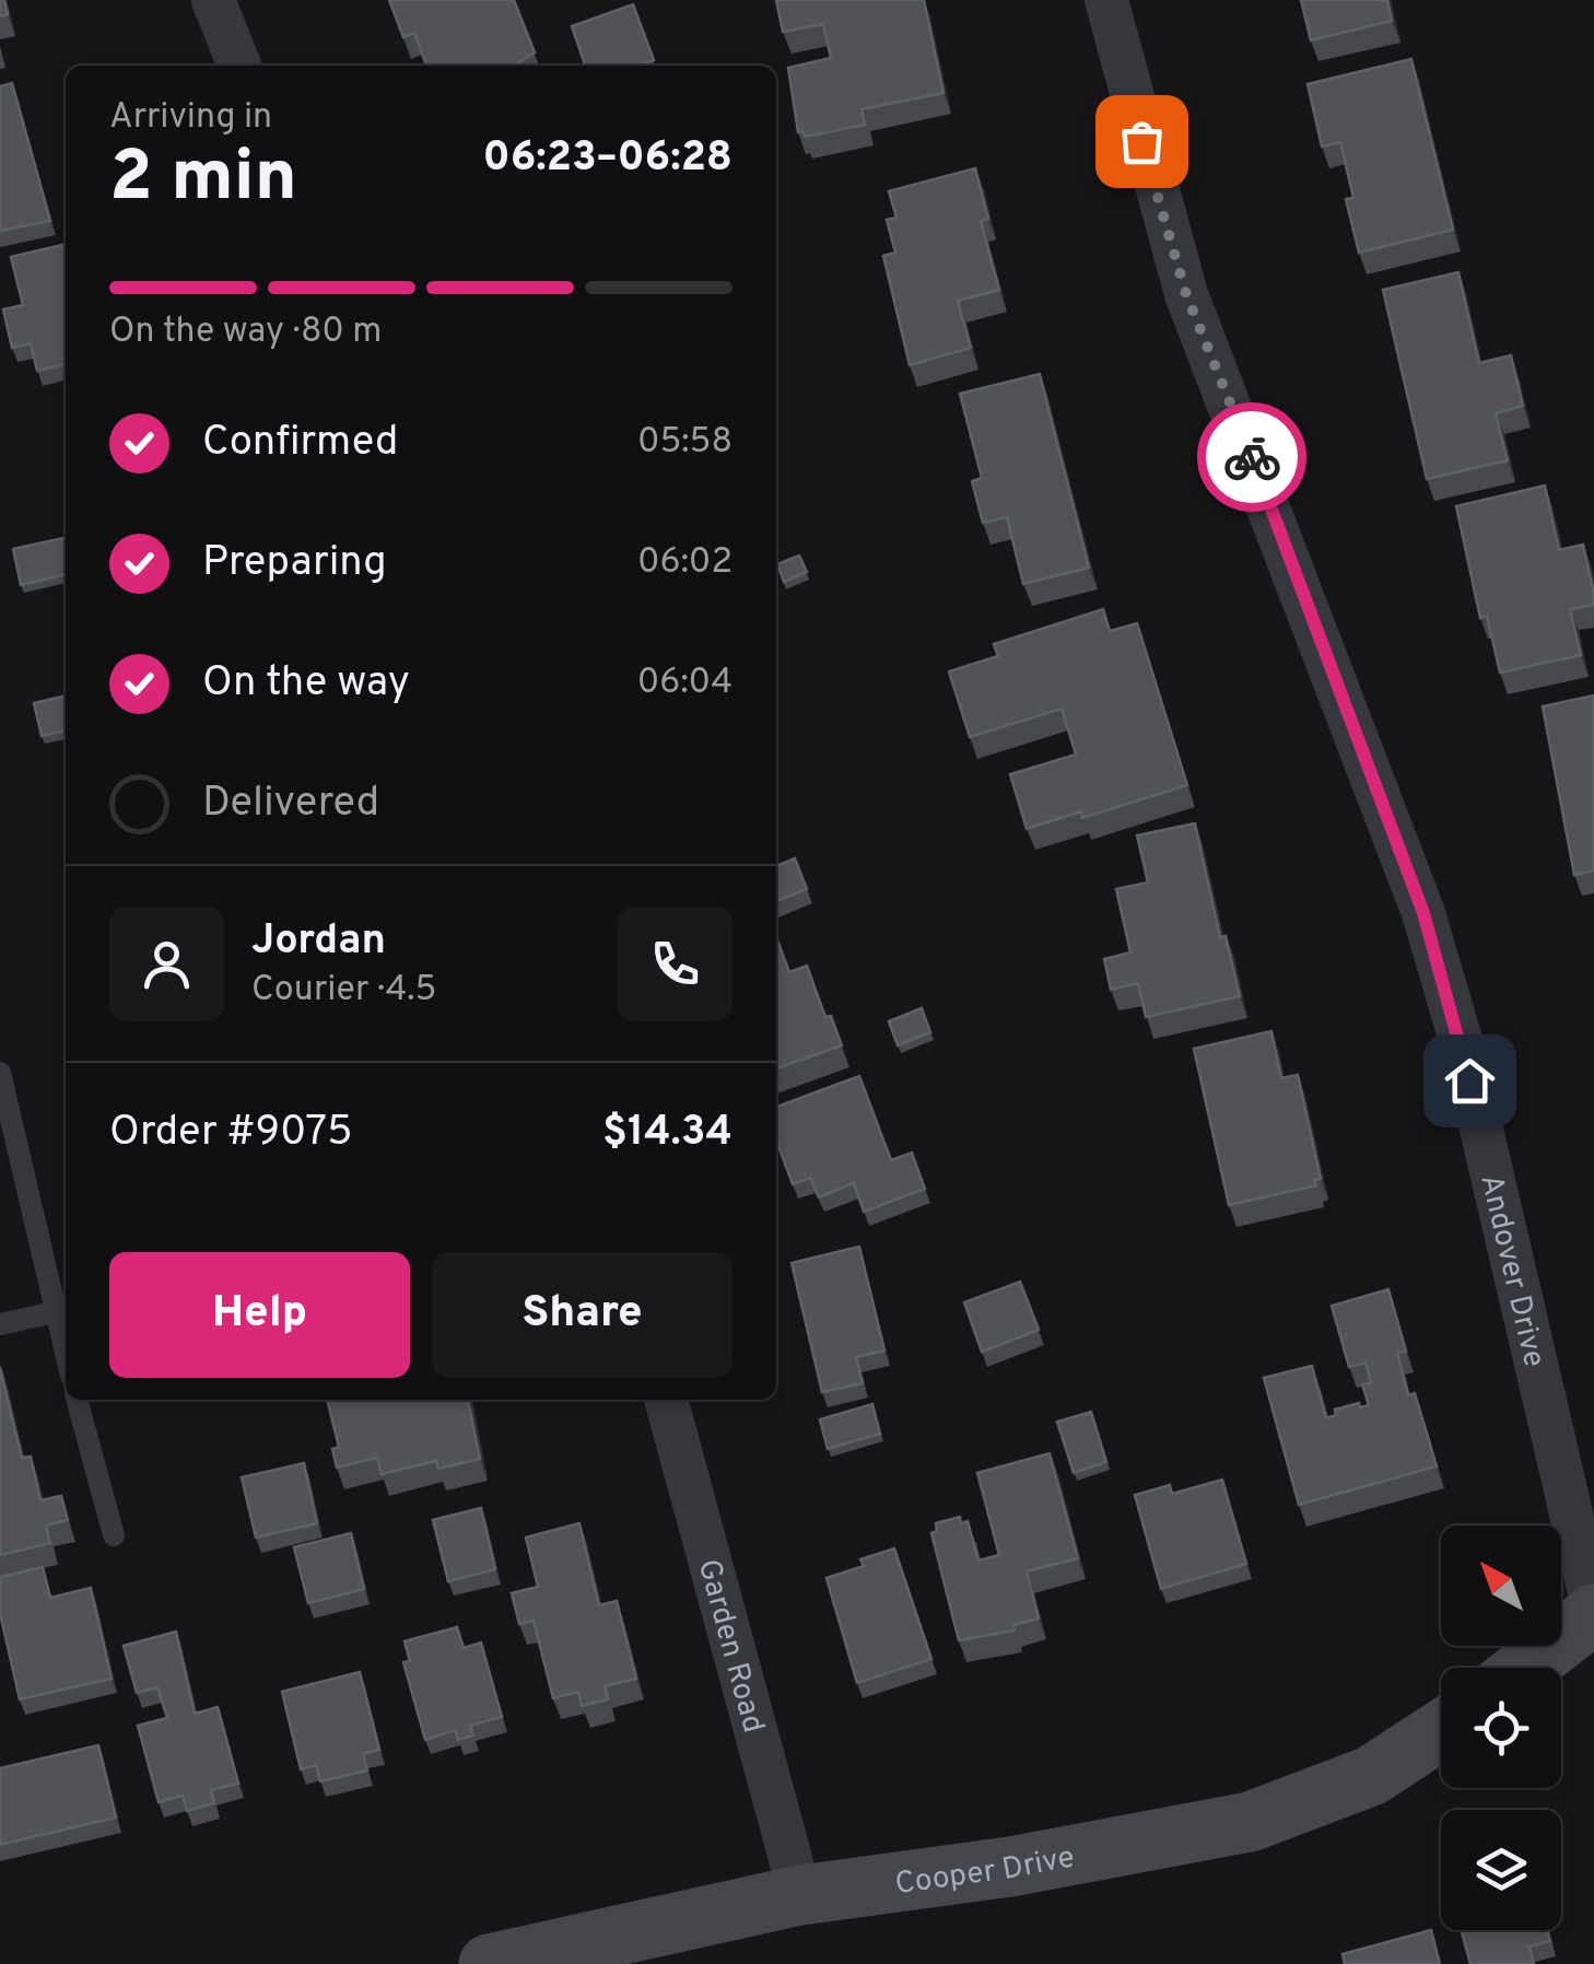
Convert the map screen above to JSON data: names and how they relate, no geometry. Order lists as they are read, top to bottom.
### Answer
{
  "streets": {
    "street": ["Andover Drive", "Garden Road", "Cooper Drive"]
  },
  "crossings": [
    ["Garden Road", "Cooper Drive"]
  ],
  "north": "top left",
  "page": {
    "heading": ["2 min", "Arriving in", "06:23–06:28"],
    "panel": [
      "Jordan",
      "Courier · 4.5",
      "Order #9075",
      "$14.34"
    ],
    "bar": "On the way · 80 m",
    "list": [
      ["Confirmed", "05:58"],
      ["Preparing", "06:02"],
      ["On the way", "06:04"],
      "Delivered"
    ],
    "buttons": ["Help", "Share"]
  }
}
